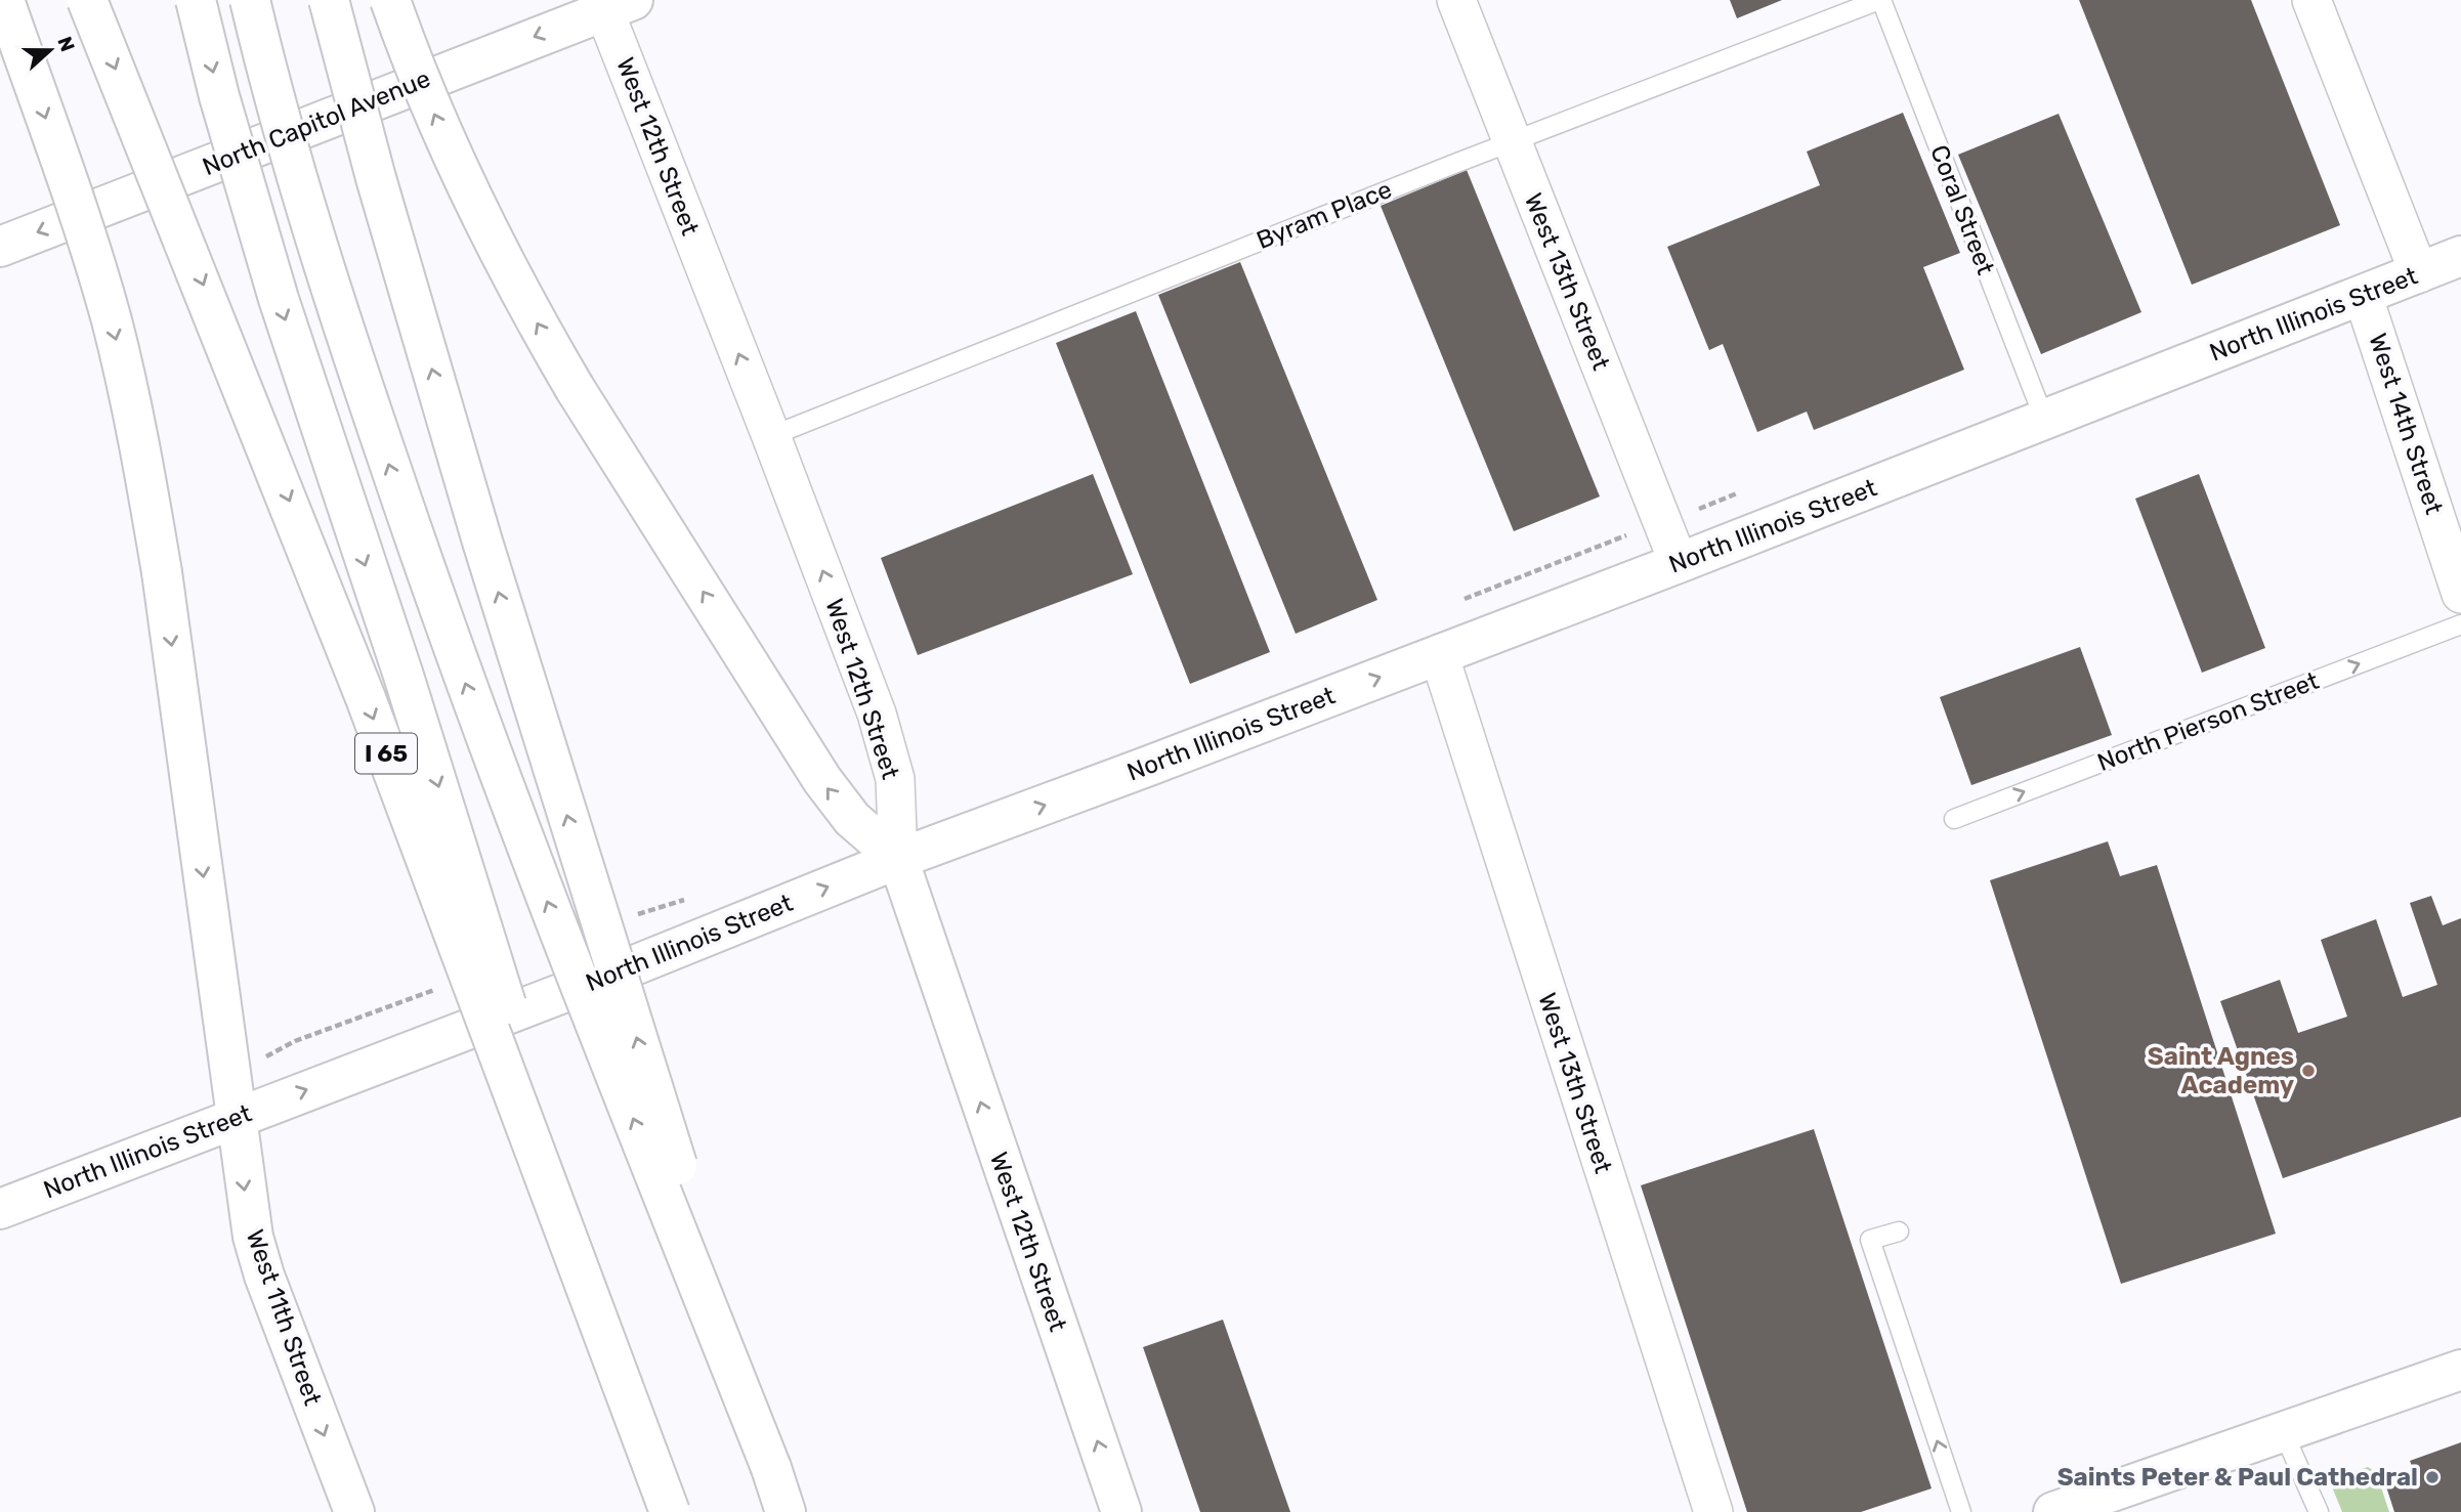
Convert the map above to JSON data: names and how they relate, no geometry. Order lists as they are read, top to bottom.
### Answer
{
  "streets": {
    "main road": [
      "North Capitol Avenue",
      "West 12th Street",
      "North Illinois Street",
      "I 65",
      "West 11th Street"
    ],
    "street": ["West 13th Street", "West 14th Street"],
    "lane": ["Coral Street", "Byram Place", "North Pierson Street"]
  },
  "crossings": [
    ["North Capitol Avenue", "West 12th Street"],
    ["West 12th Street", "Byram Place"],
    ["West 12th Street", "North Illinois Street"],
    ["Coral Street", "Byram Place"],
    ["Coral Street", "North Illinois Street"],
    ["Byram Place", "West 13th Street"],
    ["West 13th Street", "North Illinois Street"],
    ["North Illinois Street", "West 14th Street"],
    ["North Illinois Street", "West 11th Street"]
  ],
  "one_way": [
    "North Capitol Avenue",
    "West 12th Street",
    "North Illinois Street",
    "North Pierson Street"
  ],
  "places": ["Saint Agnes Academy", "Saints Peter & Paul Cathedral"],
  "north": "right"
}
